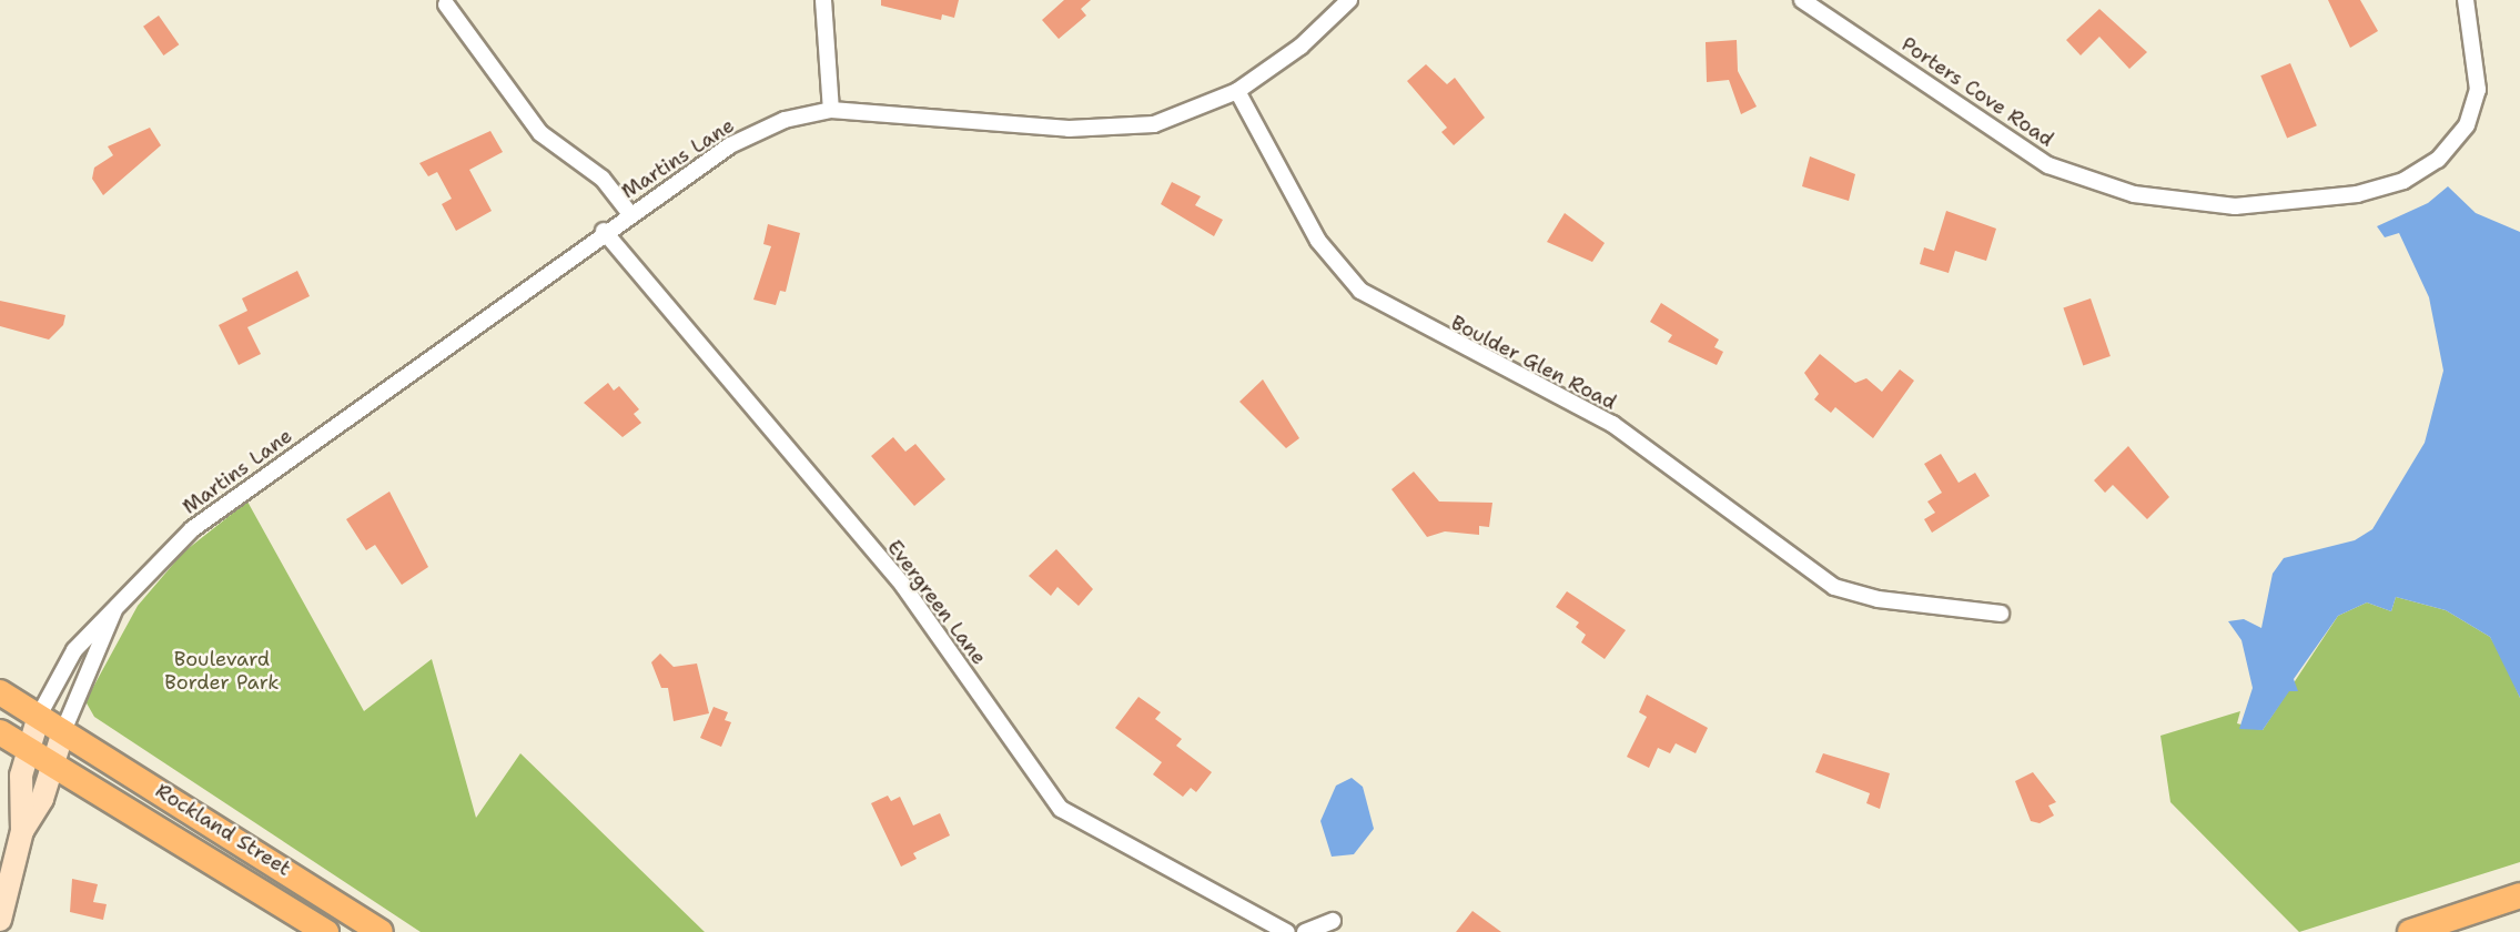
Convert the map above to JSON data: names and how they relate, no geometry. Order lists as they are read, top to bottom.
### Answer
{
  "streets": {
    "main road": ["Rockland Street"],
    "street": [
      "Porters Cove Road",
      "Martins Lane",
      "Boulder Glen Road",
      "Evergreen Lane"
    ]
  },
  "crossings": [
    ["Martins Lane", "Boulder Glen Road"],
    ["Martins Lane", "Evergreen Lane"],
    ["Martins Lane", "Rockland Street"]
  ],
  "parks": ["Boulevard Border Park"]
}
